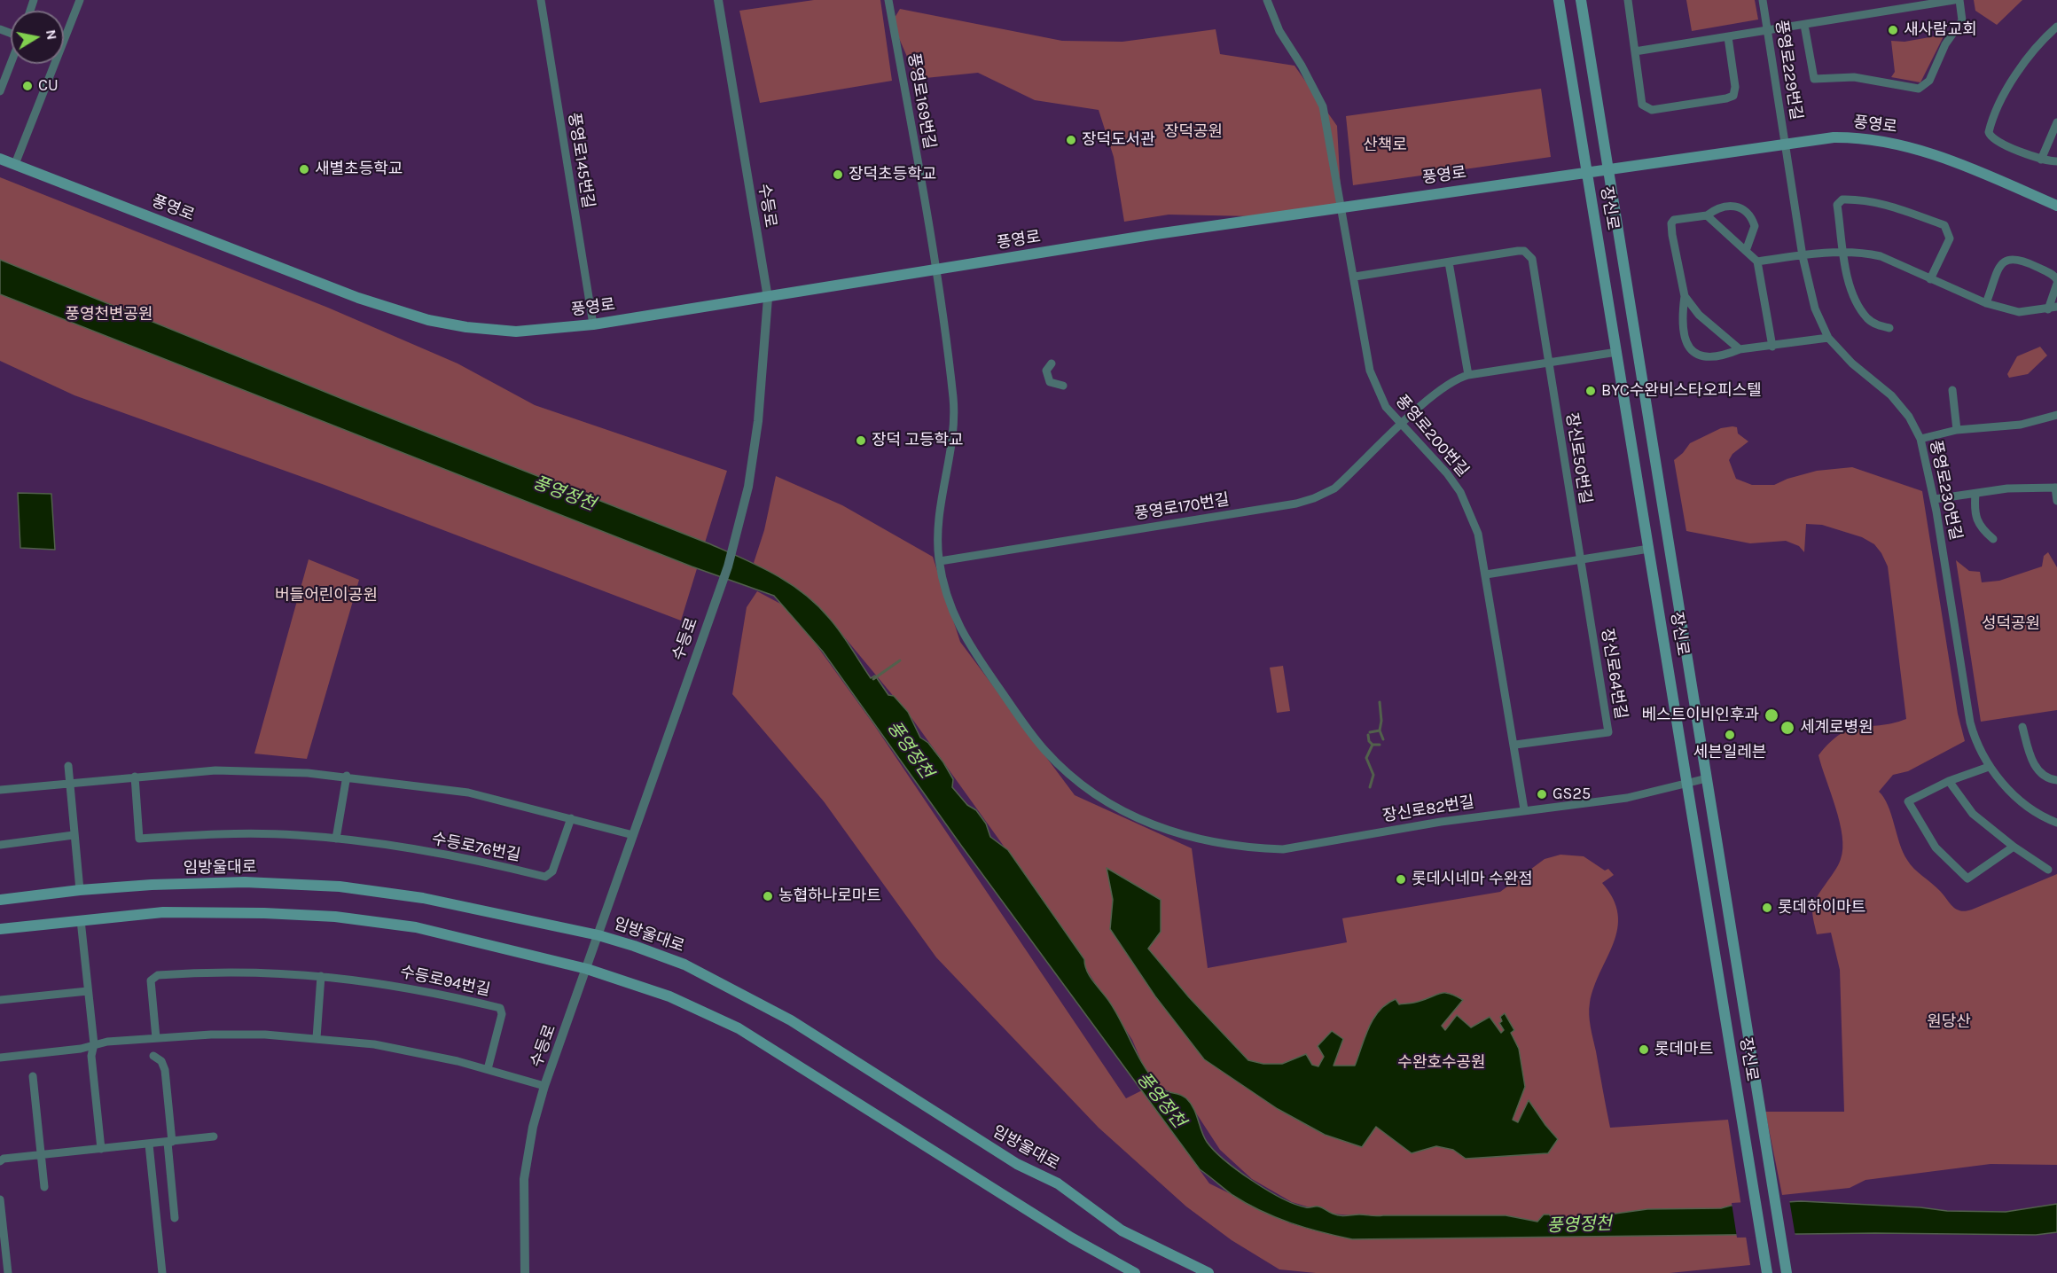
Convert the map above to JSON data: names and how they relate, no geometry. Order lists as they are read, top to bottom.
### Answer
{
  "streets": {
    "main road": ["풍영로", "장신로", "임방울대로"],
    "street": [
      "풍영로229번길",
      "풍영로169번길",
      "풍영로145번길",
      "수등로",
      "풍영로200번길",
      "장신로50번길",
      "풍영로230번길",
      "풍영로170번길",
      "장신로64번길",
      "장신로82번길",
      "수등로76번길",
      "수등로94번길"
    ]
  },
  "crossings": [
    ["풍영로229번길", "풍영로"],
    ["풍영로229번길", "풍영로230번길"],
    ["풍영로169번길", "풍영로"],
    ["풍영로", "풍영로145번길"],
    ["풍영로", "수등로"],
    ["풍영로", "장신로"],
    ["풍영로", "풍영로200번길"],
    ["풍영로", "풍영로230번길"],
    ["수등로", "임방울대로"],
    ["장신로", "장신로82번길"],
    ["풍영로200번길", "풍영로170번길"],
    ["풍영로200번길", "장신로64번길"],
    ["풍영로200번길", "장신로82번길"],
    ["장신로50번길", "장신로64번길"],
    ["풍영로170번길", "장신로82번길"]
  ],
  "water": ["풍영정천"],
  "parks": [
    "장덕공원",
    "산책로",
    "풍영천변공원",
    "버들어린이공원",
    "성덕공원",
    "원당산",
    "수완호수공원"
  ],
  "places": [
    "새사람교회",
    "CU",
    "장덕도서관",
    "새별초등학교",
    "장덕초등학교",
    "BYC수완비스타오피스텔",
    "장덕 고등학교",
    "베스트이비인후과",
    "세계로병원",
    "세븐일레븐",
    "GS25",
    "롯데시네마 수완점",
    "농협하나로마트",
    "롯데하이마트",
    "롯데마트"
  ],
  "north": "right"
}
